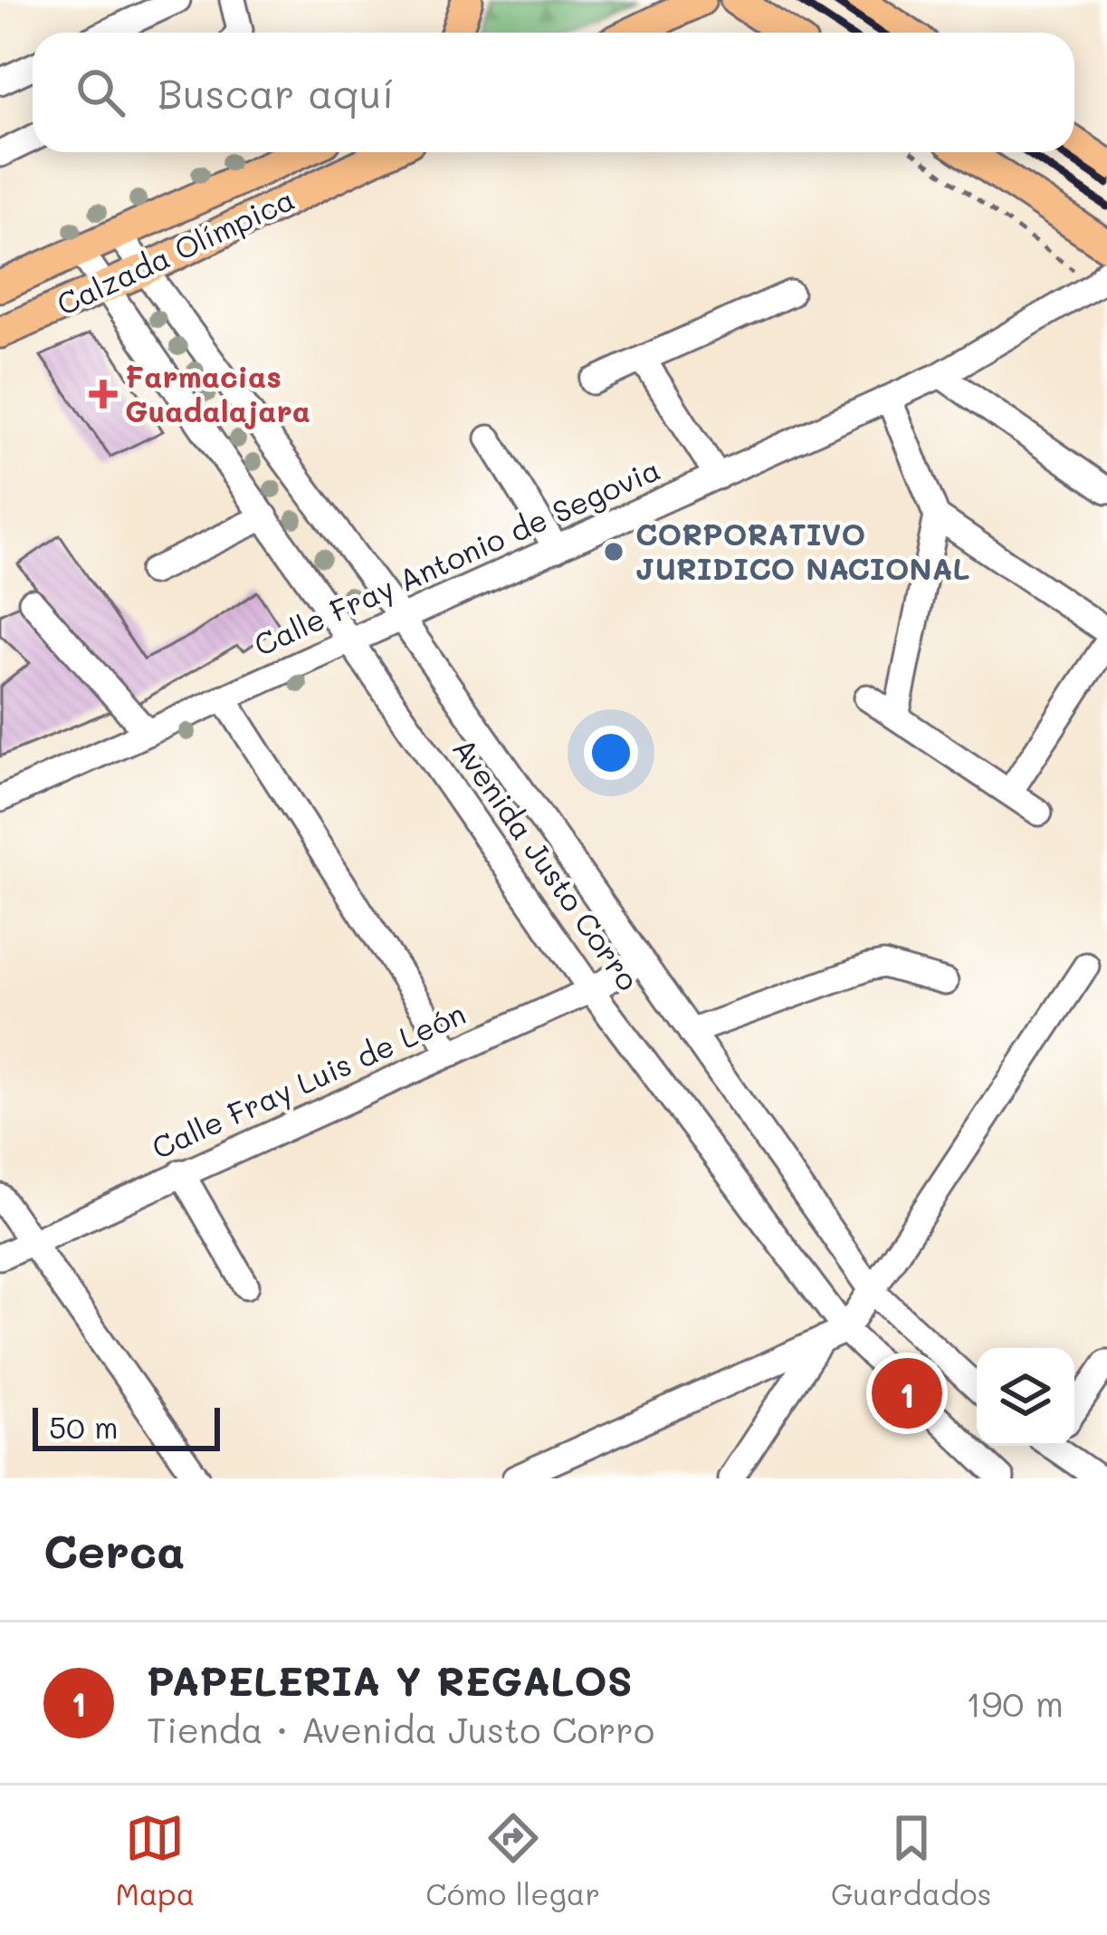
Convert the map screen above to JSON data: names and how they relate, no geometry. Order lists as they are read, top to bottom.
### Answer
{
  "streets": {
    "main road": ["Calzada Olímpica"],
    "street": ["Calle Fray Antonio de Segovia", "Avenida Justo Corro", "Calle Fray Luis de León"]
  },
  "crossings": [
    ["Calzada Olímpica", "Avenida Justo Corro"],
    ["Calle Fray Antonio de Segovia", "Avenida Justo Corro"],
    ["Avenida Justo Corro", "Calle Fray Luis de León"]
  ],
  "places": {
    "health": ["Farmacias Guadalajara"],
    "other": ["CORPORATIVO JURIDICO NACIONAL"]
  },
  "scale_bar": "50 m",
  "page": {
    "search": "Buscar aquí",
    "pins": "1",
    "scale": "50 m",
    "heading": "Cerca",
    "list": [
      {
        "mark": "1",
        "name": "PAPELERIA Y REGALOS",
        "note": "Tienda · Avenida Justo Corro",
        "value": "190 m"
      }
    ],
    "nav": ["Mapa", "Cómo llegar", "Guardados"]
  }
}
